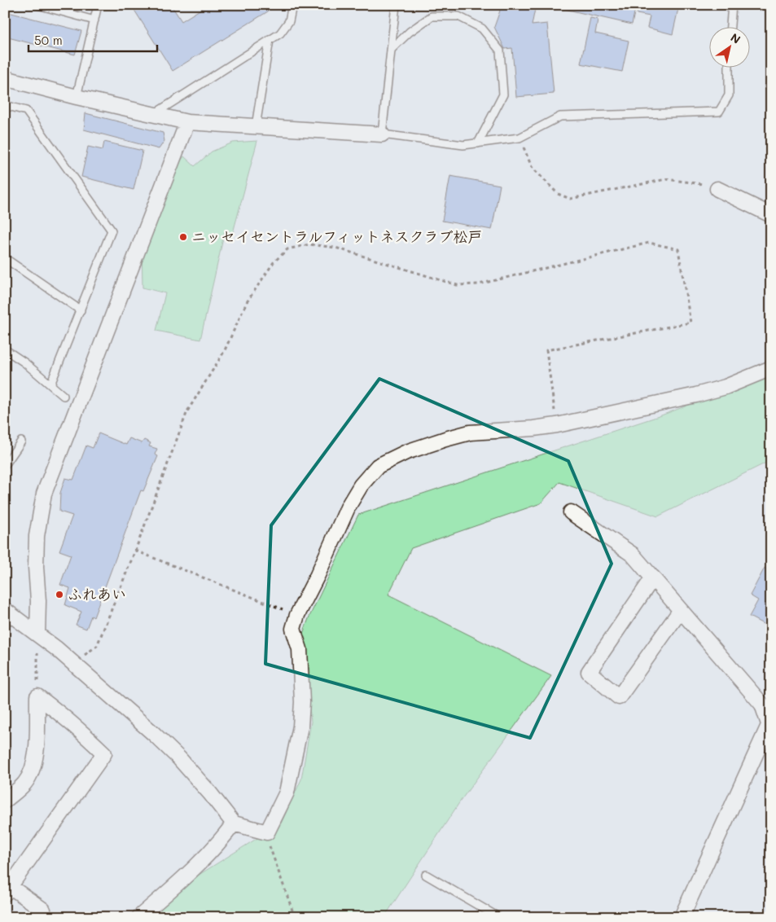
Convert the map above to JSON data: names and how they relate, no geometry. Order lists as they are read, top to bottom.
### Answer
{
  "places": ["ニッセイセントラルフィットネスクラブ松戸", "ふれあい"],
  "scale_bar": "50 m",
  "north": "top right"
}
